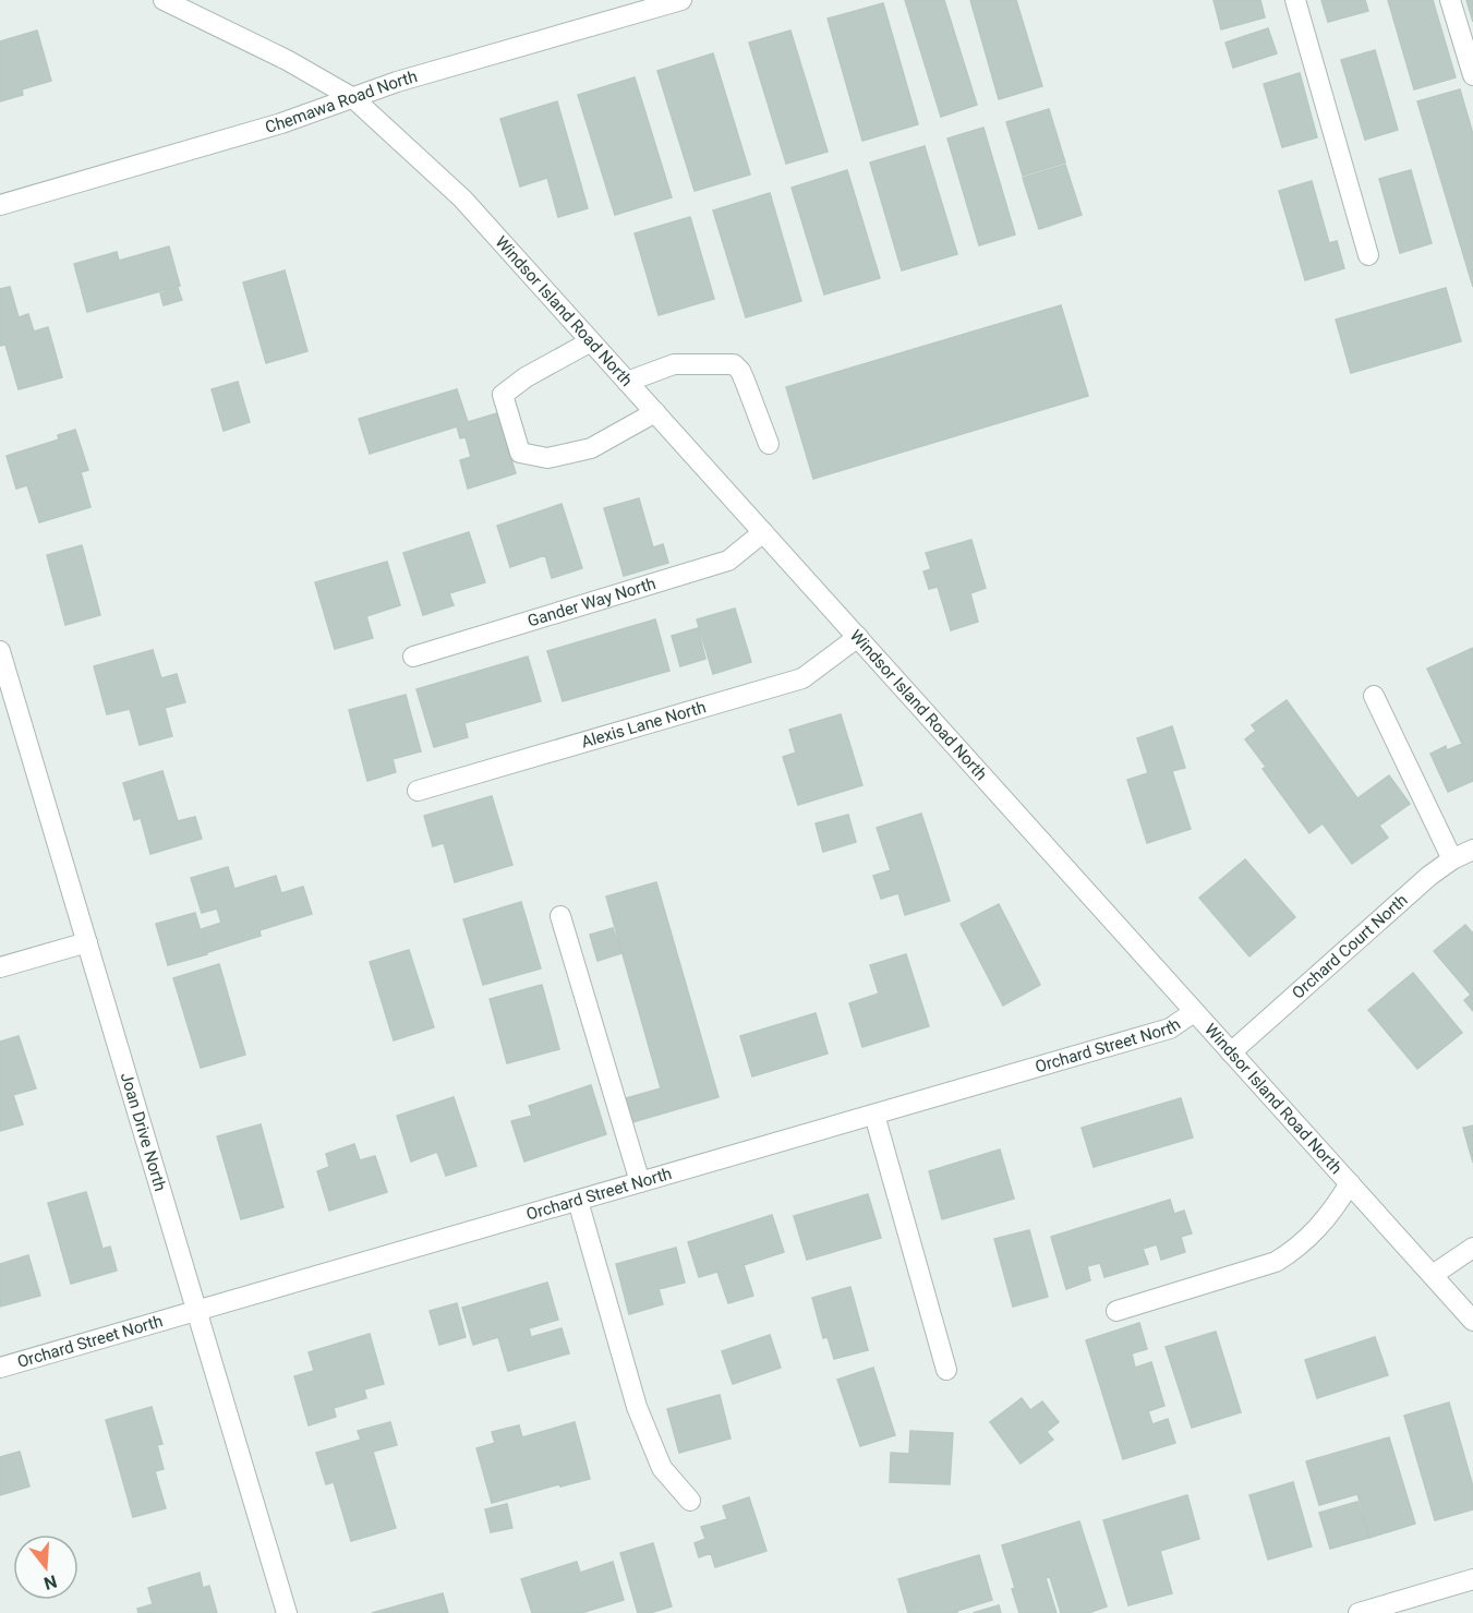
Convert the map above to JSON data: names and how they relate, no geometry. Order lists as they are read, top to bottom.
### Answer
{
  "streets": {
    "street": [
      "Chemawa Road North",
      "Windsor Island Road North",
      "Gander Way North",
      "Alexis Lane North",
      "Orchard Court North",
      "Orchard Street North",
      "Joan Drive North"
    ]
  },
  "crossings": [
    ["Chemawa Road North", "Windsor Island Road North"],
    ["Windsor Island Road North", "Gander Way North"],
    ["Windsor Island Road North", "Alexis Lane North"],
    ["Windsor Island Road North", "Orchard Court North"],
    ["Windsor Island Road North", "Orchard Street North"],
    ["Orchard Street North", "Joan Drive North"]
  ],
  "north": "bottom"
}
